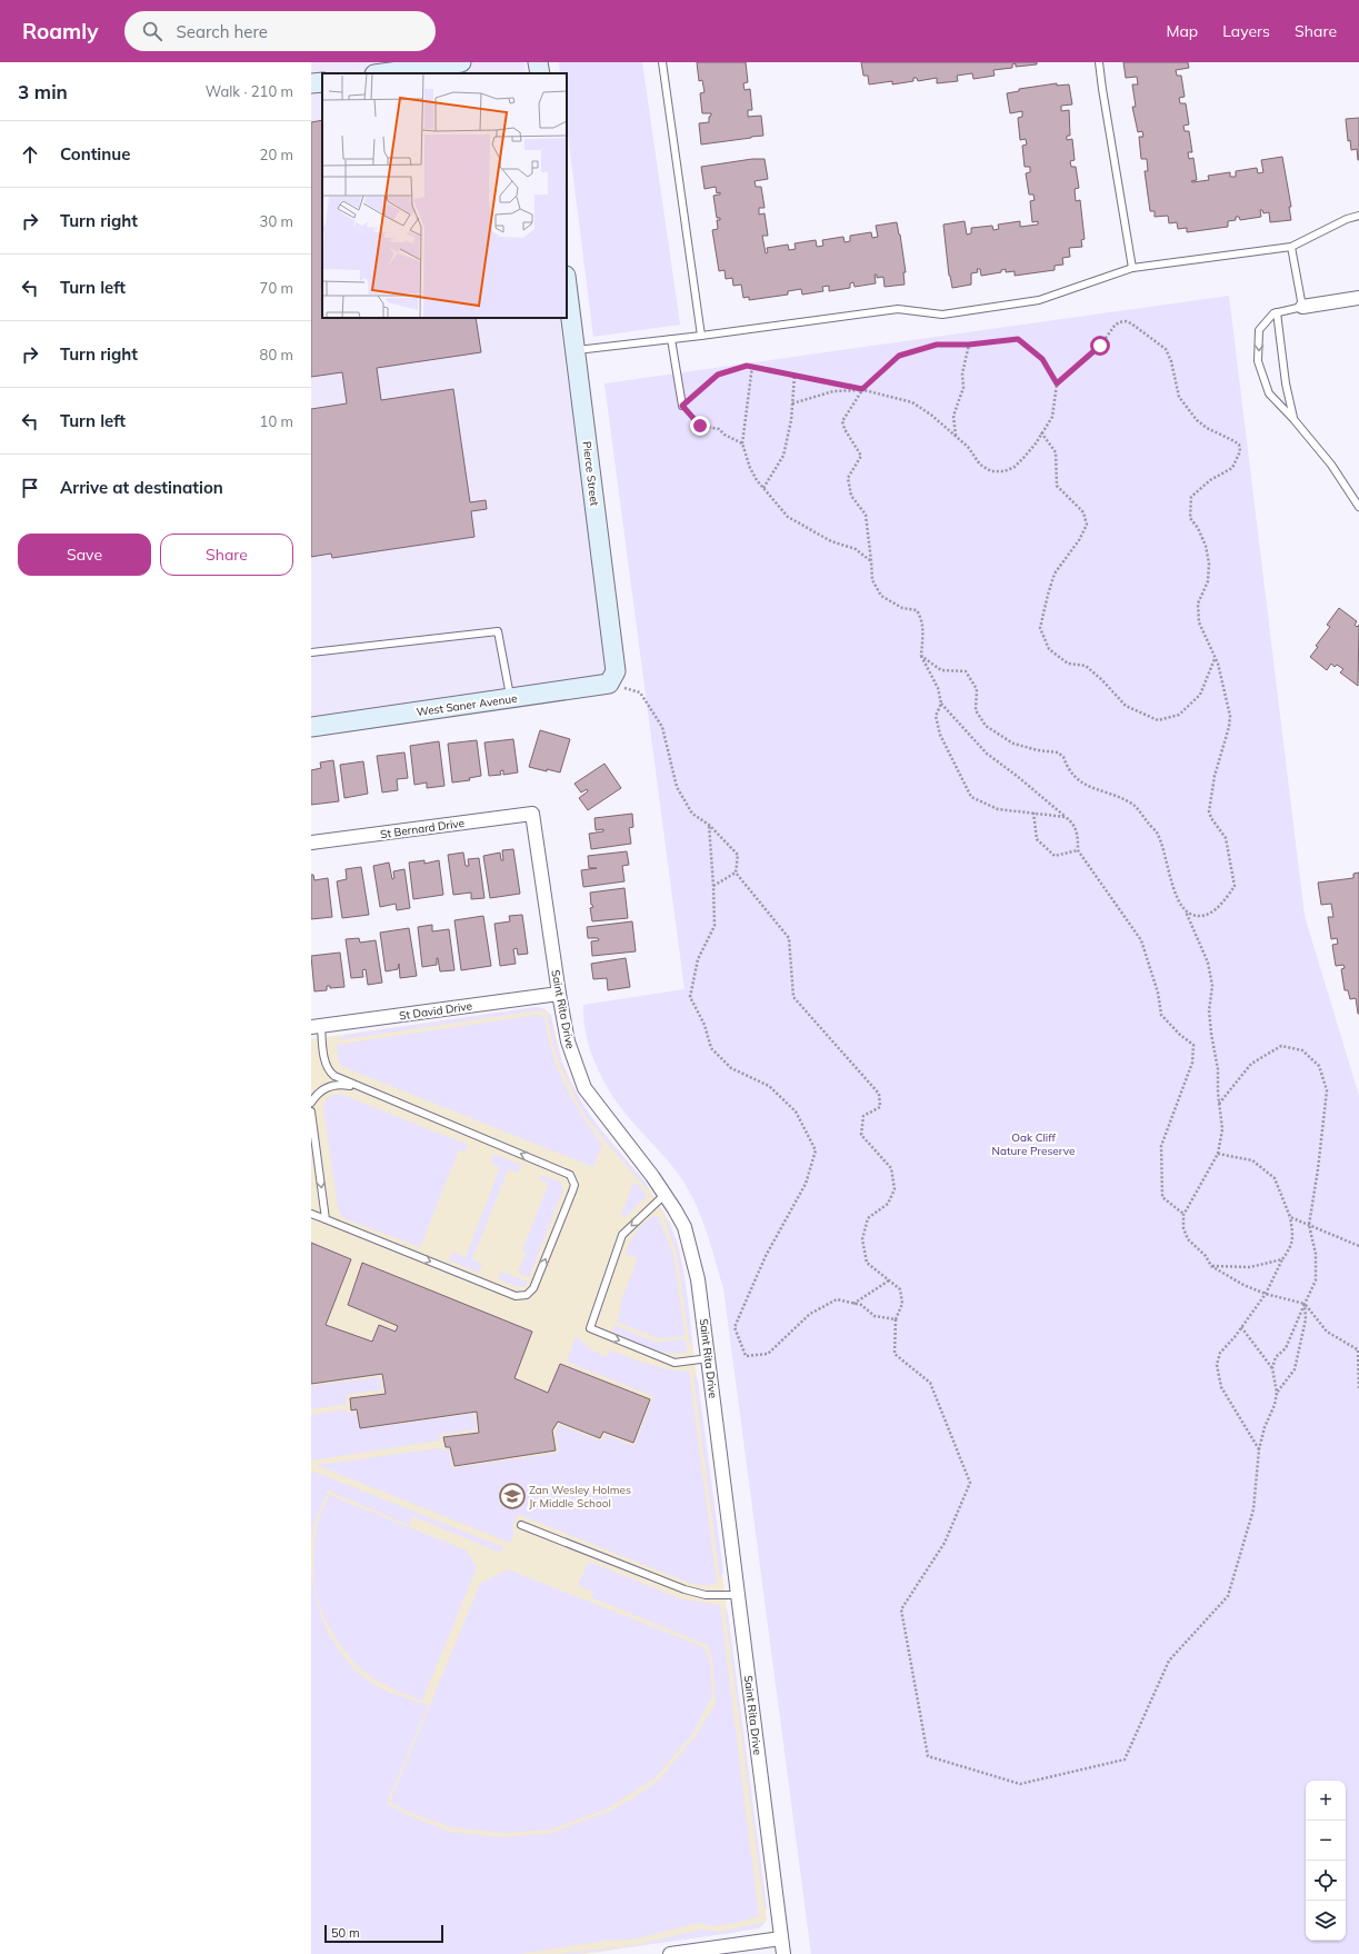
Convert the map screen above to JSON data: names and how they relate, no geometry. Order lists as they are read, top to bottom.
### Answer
{
  "streets": {
    "street": [
      "Pierce Street",
      "West Saner Avenue",
      "St Bernard Drive",
      "Saint Rita Drive",
      "St David Drive"
    ]
  },
  "crossings": [
    ["Pierce Street", "West Saner Avenue"],
    ["St Bernard Drive", "Saint Rita Drive"],
    ["Saint Rita Drive", "St David Drive"]
  ],
  "parks": ["Oak Cliff Nature Preserve"],
  "places": {
    "school or university": ["Zan Wesley Holmes Jr Middle School"]
  },
  "scale_bar": "50 m",
  "page": {
    "header": "Roamly",
    "search": "Search here",
    "nav": ["Map", "Layers", "Share"],
    "heading": ["3 min", "Walk · 210 m"],
    "list": [
      ["Continue", "20 m"],
      ["Turn right", "30 m"],
      ["Turn left", "70 m"],
      ["Turn right", "80 m"],
      ["Turn left", "10 m"],
      "Arrive at destination"
    ],
    "buttons": ["Save", "Share"],
    "map_buttons": ["+", "−"],
    "scale": "50 m"
  }
}
